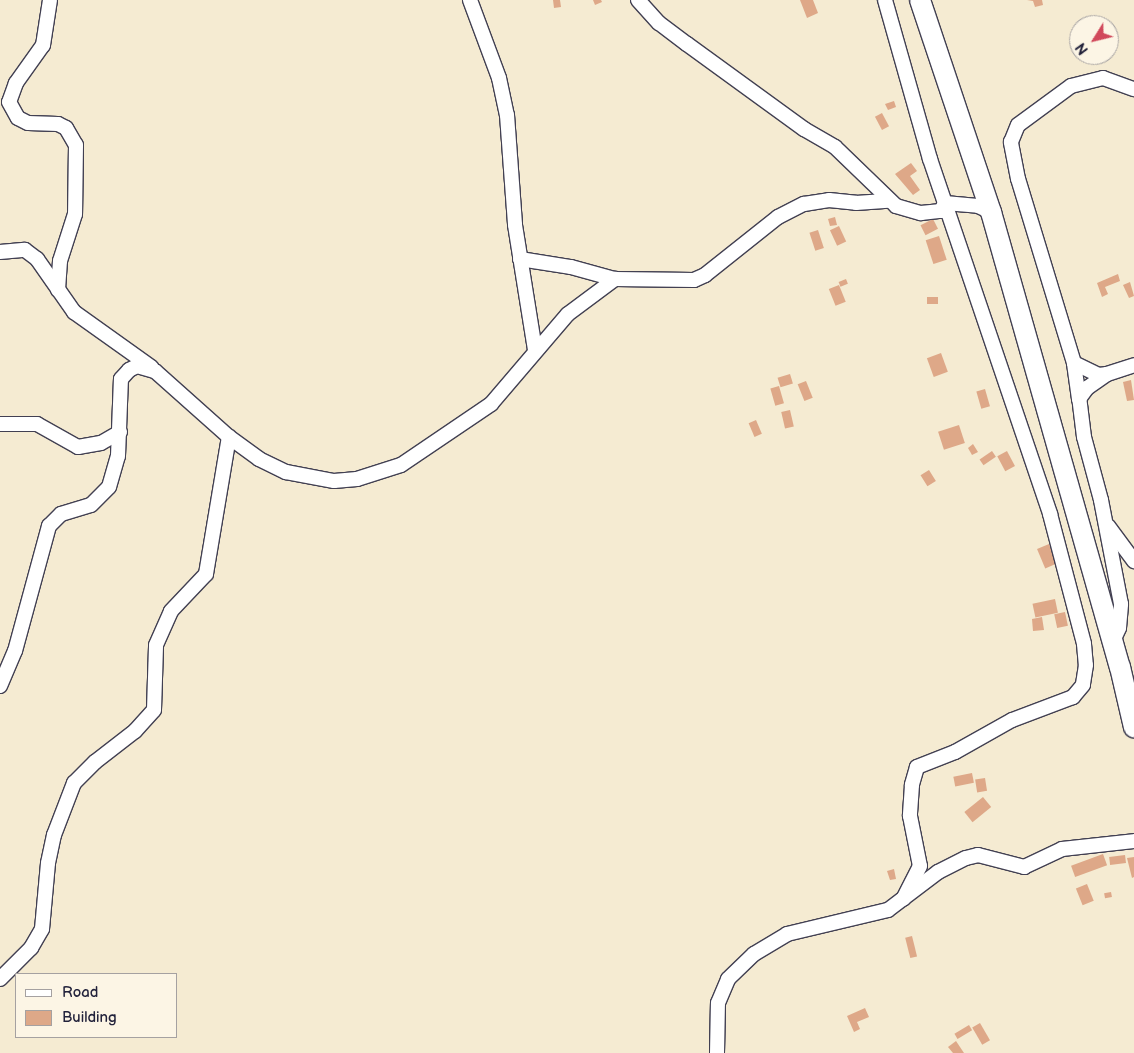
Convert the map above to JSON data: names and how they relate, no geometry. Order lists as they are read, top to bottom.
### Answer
{
  "legend": ["Road", "Building"],
  "north": "bottom left"
}
